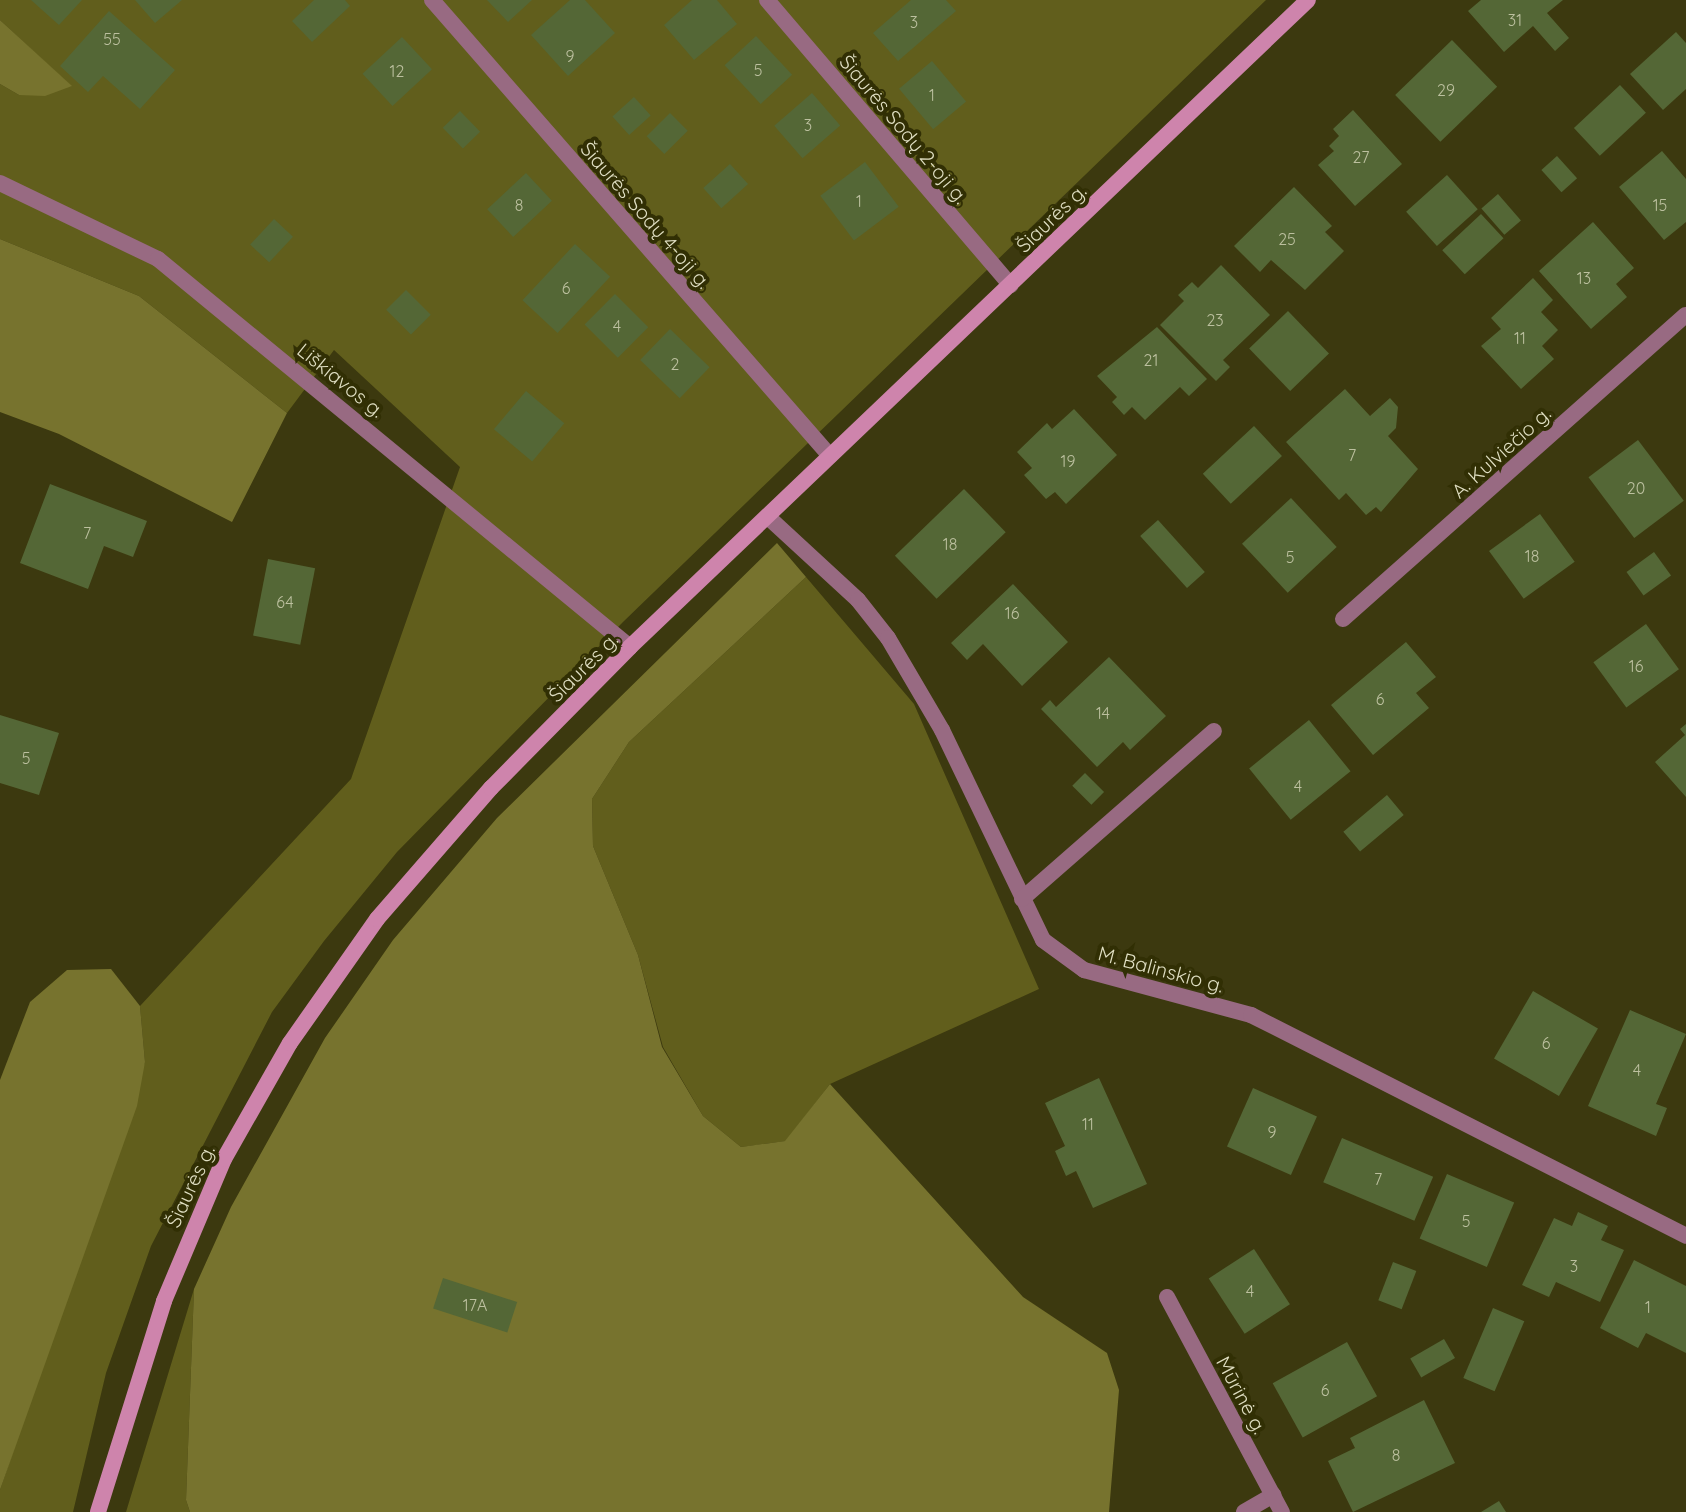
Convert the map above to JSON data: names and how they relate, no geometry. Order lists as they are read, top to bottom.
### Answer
{
  "streets": {
    "main road": ["Šiaurės g."],
    "street": [
      "Šiaurės Sodų 2-oji g.",
      "Šiaurės Sodų 4-oji g.",
      "Liškiavos g.",
      "A. Kulviečio g.",
      "M. Balinskio g.",
      "Mūrinė g."
    ]
  },
  "crossings": [
    ["Šiaurės Sodų 2-oji g.", "Šiaurės g."],
    ["Šiaurės Sodų 4-oji g.", "Šiaurės g."],
    ["Šiaurės g.", "Liškiavos g."],
    ["Šiaurės g.", "M. Balinskio g."]
  ],
  "house_numbers": [
    "31",
    "3",
    "55",
    "9",
    "5",
    "12",
    "29",
    "1",
    "3",
    "27",
    "1",
    "8",
    "15",
    "25",
    "13",
    "6",
    "23",
    "4",
    "11",
    "21",
    "2",
    "7",
    "19",
    "20",
    "7",
    "18",
    "18",
    "5",
    "64",
    "16",
    "16",
    "6",
    "14",
    "5",
    "4",
    "6",
    "4",
    "11",
    "9",
    "7",
    "5",
    "3",
    "4",
    "17A",
    "1",
    "6",
    "8"
  ]
}
